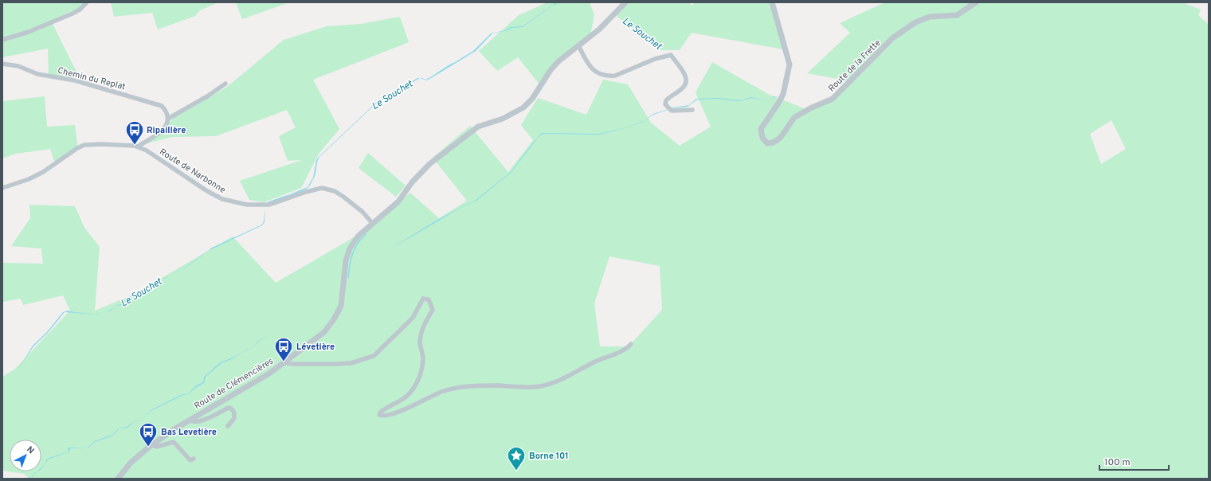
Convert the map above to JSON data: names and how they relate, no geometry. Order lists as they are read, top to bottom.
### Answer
{
  "streets": {
    "street": [
      "Route de la Frette",
      "Chemin du Replat",
      "Route de Narbonne",
      "Route de Clémencières"
    ]
  },
  "crossings": [
    ["Route de Narbonne", "Route de Clémencières"]
  ],
  "water": ["Le Souchet"],
  "places": {
    "bus stop": ["Ripaillère", "Lévetière", "Bas Levetière"],
    "place": ["Borne 101"]
  },
  "scale_bar": "100 m",
  "north": "top right"
}
